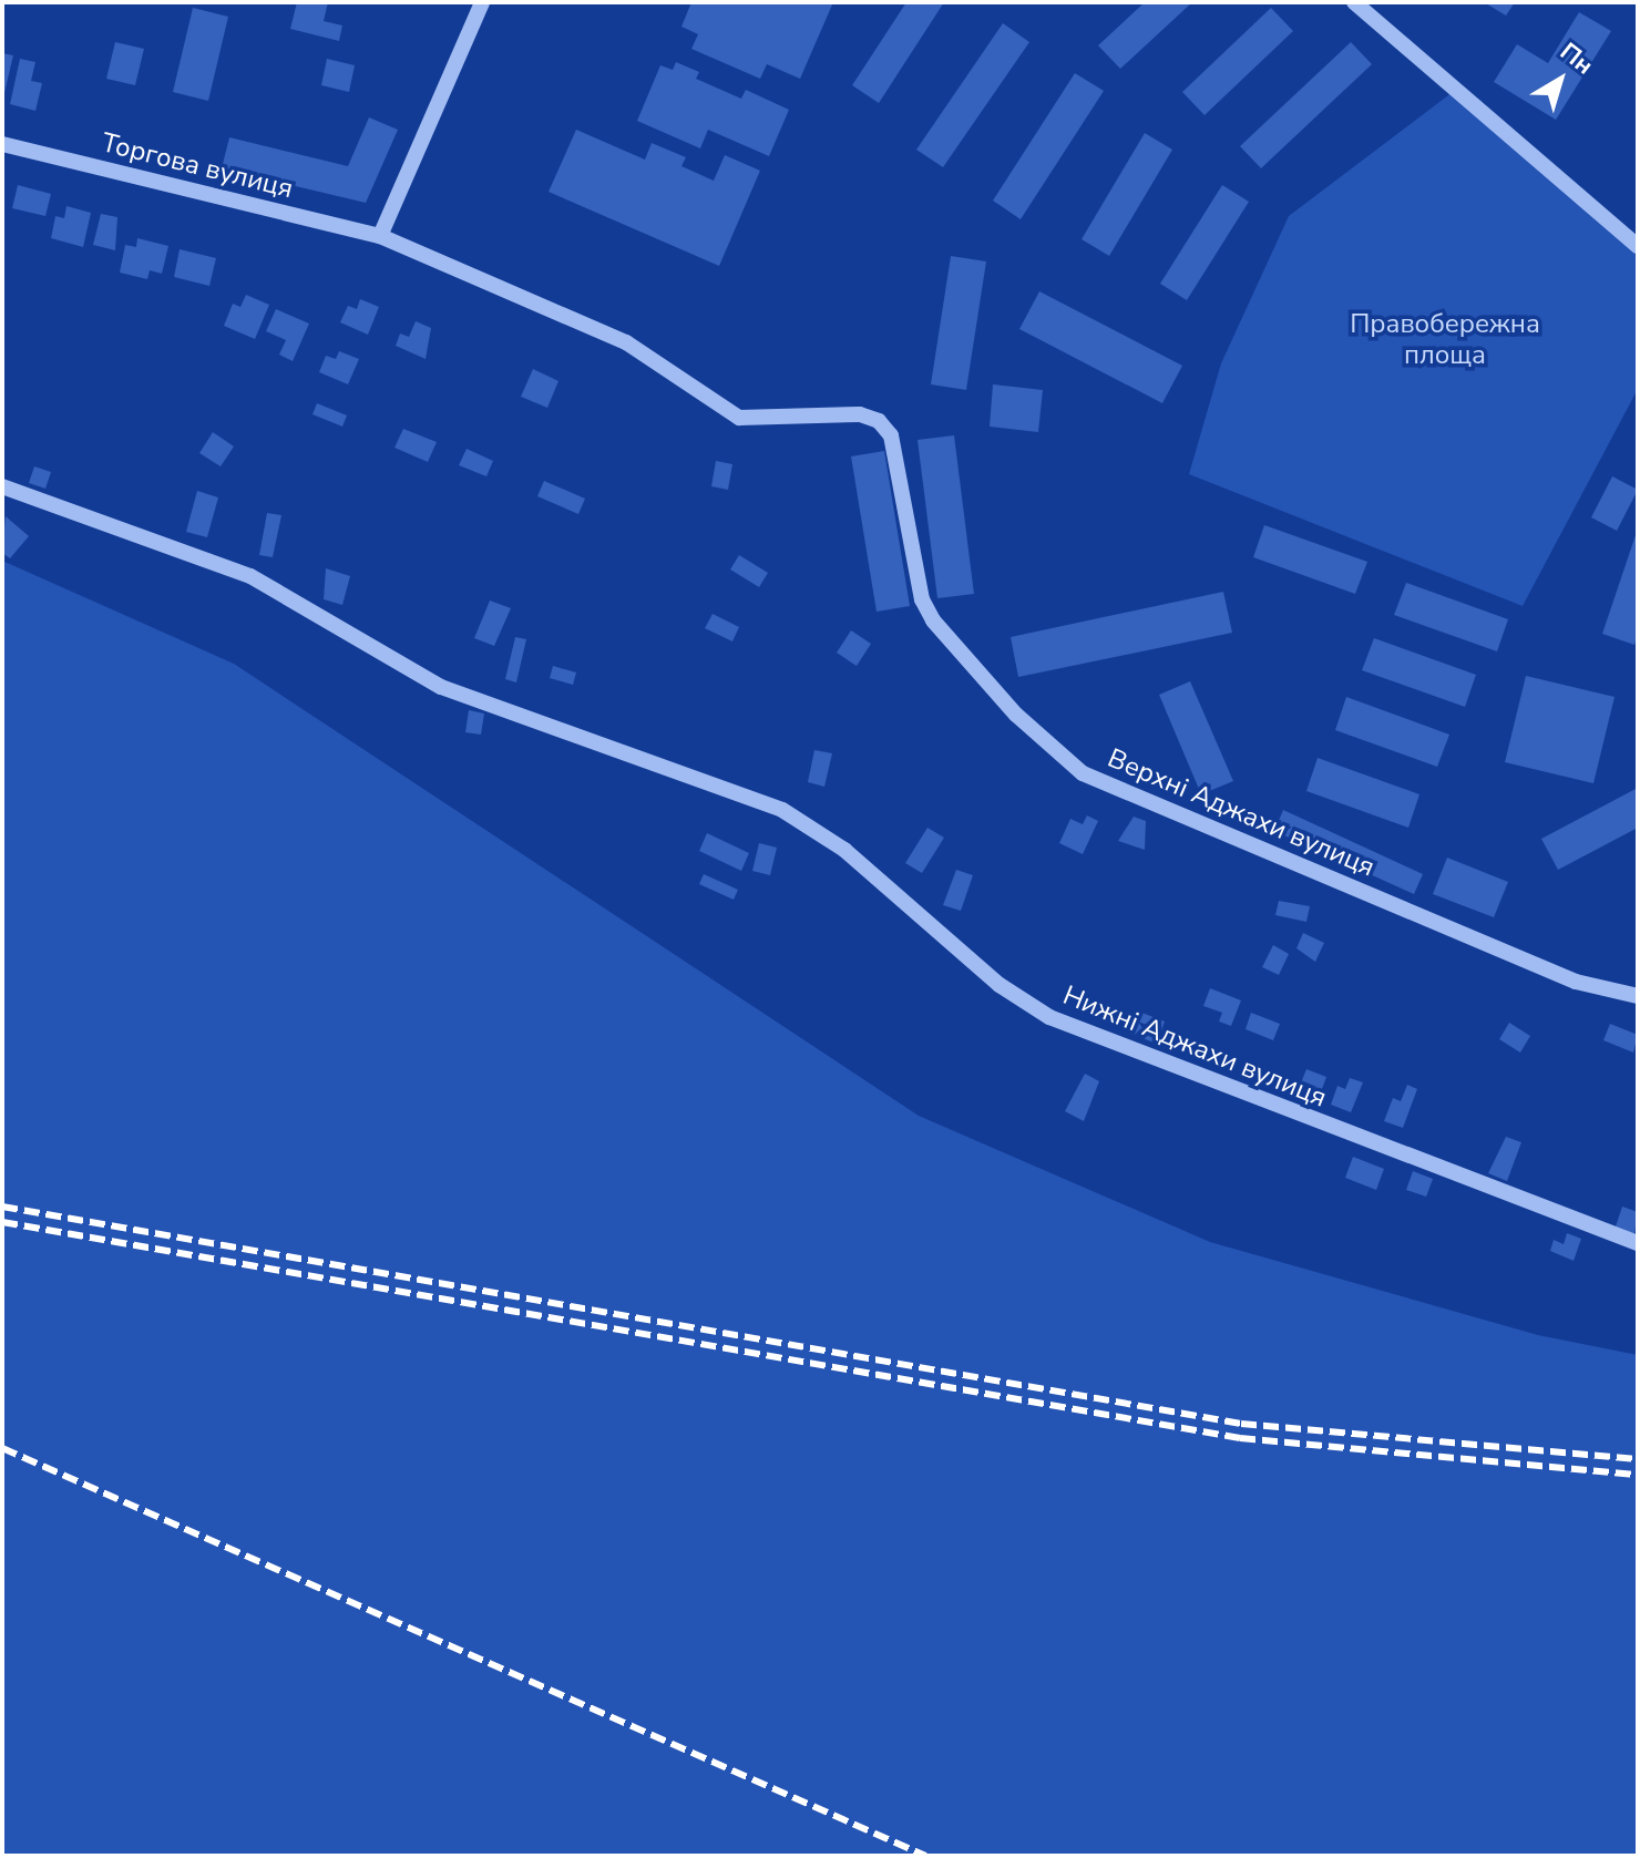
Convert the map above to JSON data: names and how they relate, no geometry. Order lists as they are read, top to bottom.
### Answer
{
  "streets": {
    "street": ["Торгова вулиця", "Верхні Аджахи вулиця", "Нижні Аджахи вулиця"]
  },
  "crossings": [
    ["Торгова вулиця", "Верхні Аджахи вулиця"]
  ],
  "parks": ["Правобережна площа"],
  "north": "top right"
}
